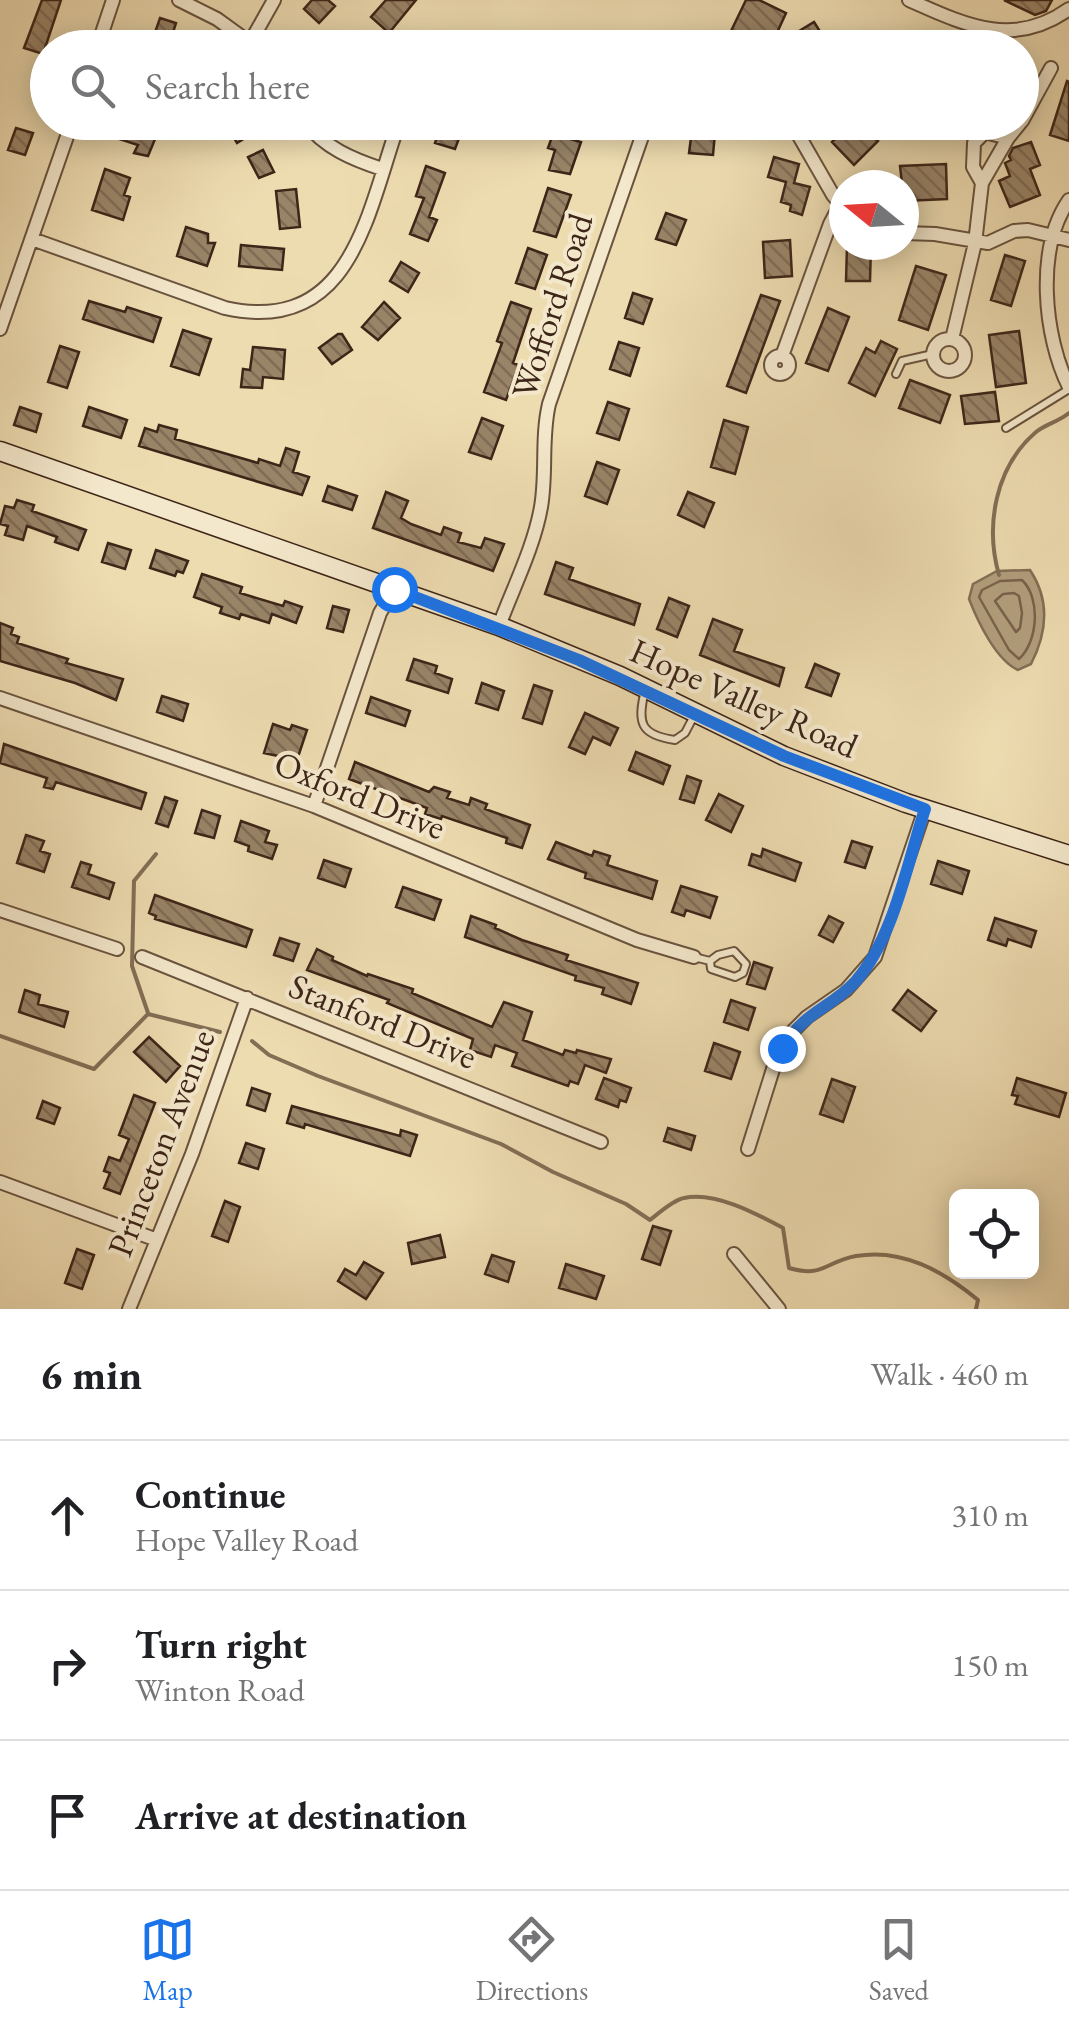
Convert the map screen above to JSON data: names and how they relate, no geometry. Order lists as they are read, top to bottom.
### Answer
{
  "streets": {
    "main road": ["Hope Valley Road"],
    "street": [
      "Wofford Road",
      "Oxford Drive",
      "Stanford Drive",
      "Princeton Avenue"
    ]
  },
  "crossings": [
    ["Wofford Road", "Hope Valley Road"],
    ["Stanford Drive", "Princeton Avenue"]
  ],
  "north": "left",
  "page": {
    "search": "Search here",
    "heading": ["6 min", "Walk · 460 m"],
    "list": [
      ["Continue", "Hope Valley Road", "310 m"],
      ["Turn right", "Winton Road", "150 m"],
      "Arrive at destination"
    ],
    "nav": ["Map", "Directions", "Saved"]
  }
}
